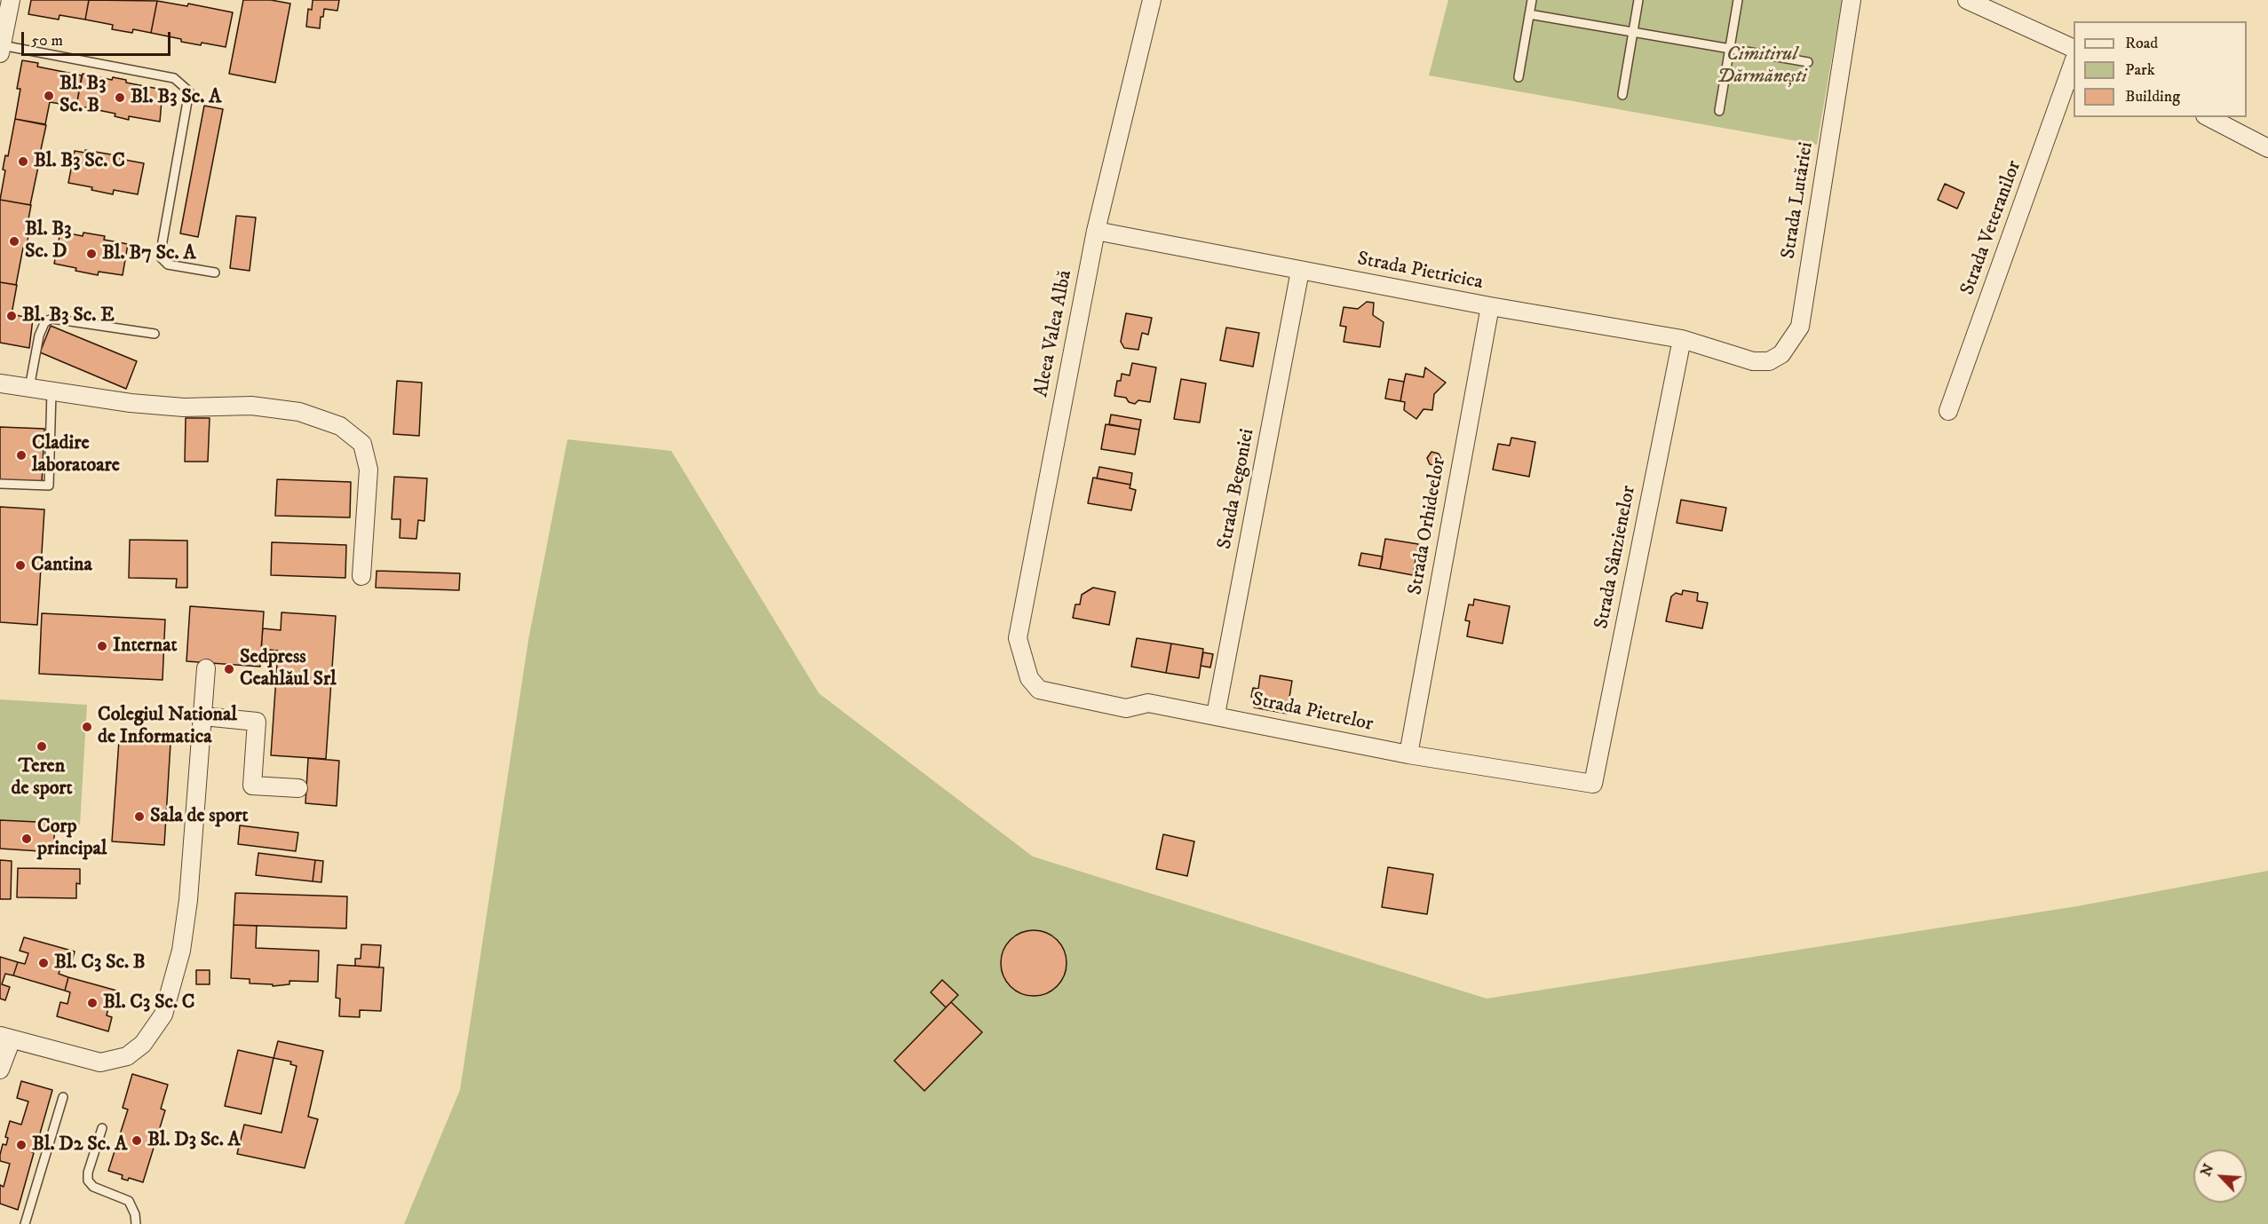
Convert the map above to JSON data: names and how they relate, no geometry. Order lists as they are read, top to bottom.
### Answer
{
  "streets": {
    "street": [
      "Strada Lutăriei",
      "Strada Veteranilor",
      "Strada Pietricica",
      "Aleea Valea Albă",
      "Strada Begoniei",
      "Strada Orhideelor",
      "Strada Sânzienelor",
      "Strada Pietrelor"
    ]
  },
  "crossings": [
    ["Strada Lutăriei", "Strada Pietricica"],
    ["Strada Pietricica", "Aleea Valea Albă"],
    ["Strada Pietricica", "Strada Begoniei"],
    ["Strada Pietricica", "Strada Orhideelor"],
    ["Strada Pietricica", "Strada Sânzienelor"],
    ["Aleea Valea Albă", "Strada Pietrelor"],
    ["Strada Begoniei", "Strada Pietrelor"],
    ["Strada Orhideelor", "Strada Pietrelor"],
    ["Strada Sânzienelor", "Strada Pietrelor"]
  ],
  "parks": ["Cimitirul Dărmănești"],
  "places": [
    "Bl. B3 Sc. B",
    "Bl. B3 Sc. A",
    "Bl. B3 Sc. C",
    "Bl. B3 Sc. D",
    "Bl. B7 Sc. A",
    "Bl. B3 Sc. E",
    "Cladire laboratoare",
    "Cantina",
    "Internat",
    "Sedpress Ceahlăul Srl",
    "Colegiul National de Informatica",
    "Teren de sport",
    "Sala de sport",
    "Corp principal",
    "Bl. C3 Sc. B",
    "Bl. C3 Sc. C",
    "Bl. D3 Sc. A",
    "Bl. D2 Sc. A"
  ],
  "legend": ["Road", "Park", "Building"],
  "scale_bar": "50 m",
  "north": "top left"
}
